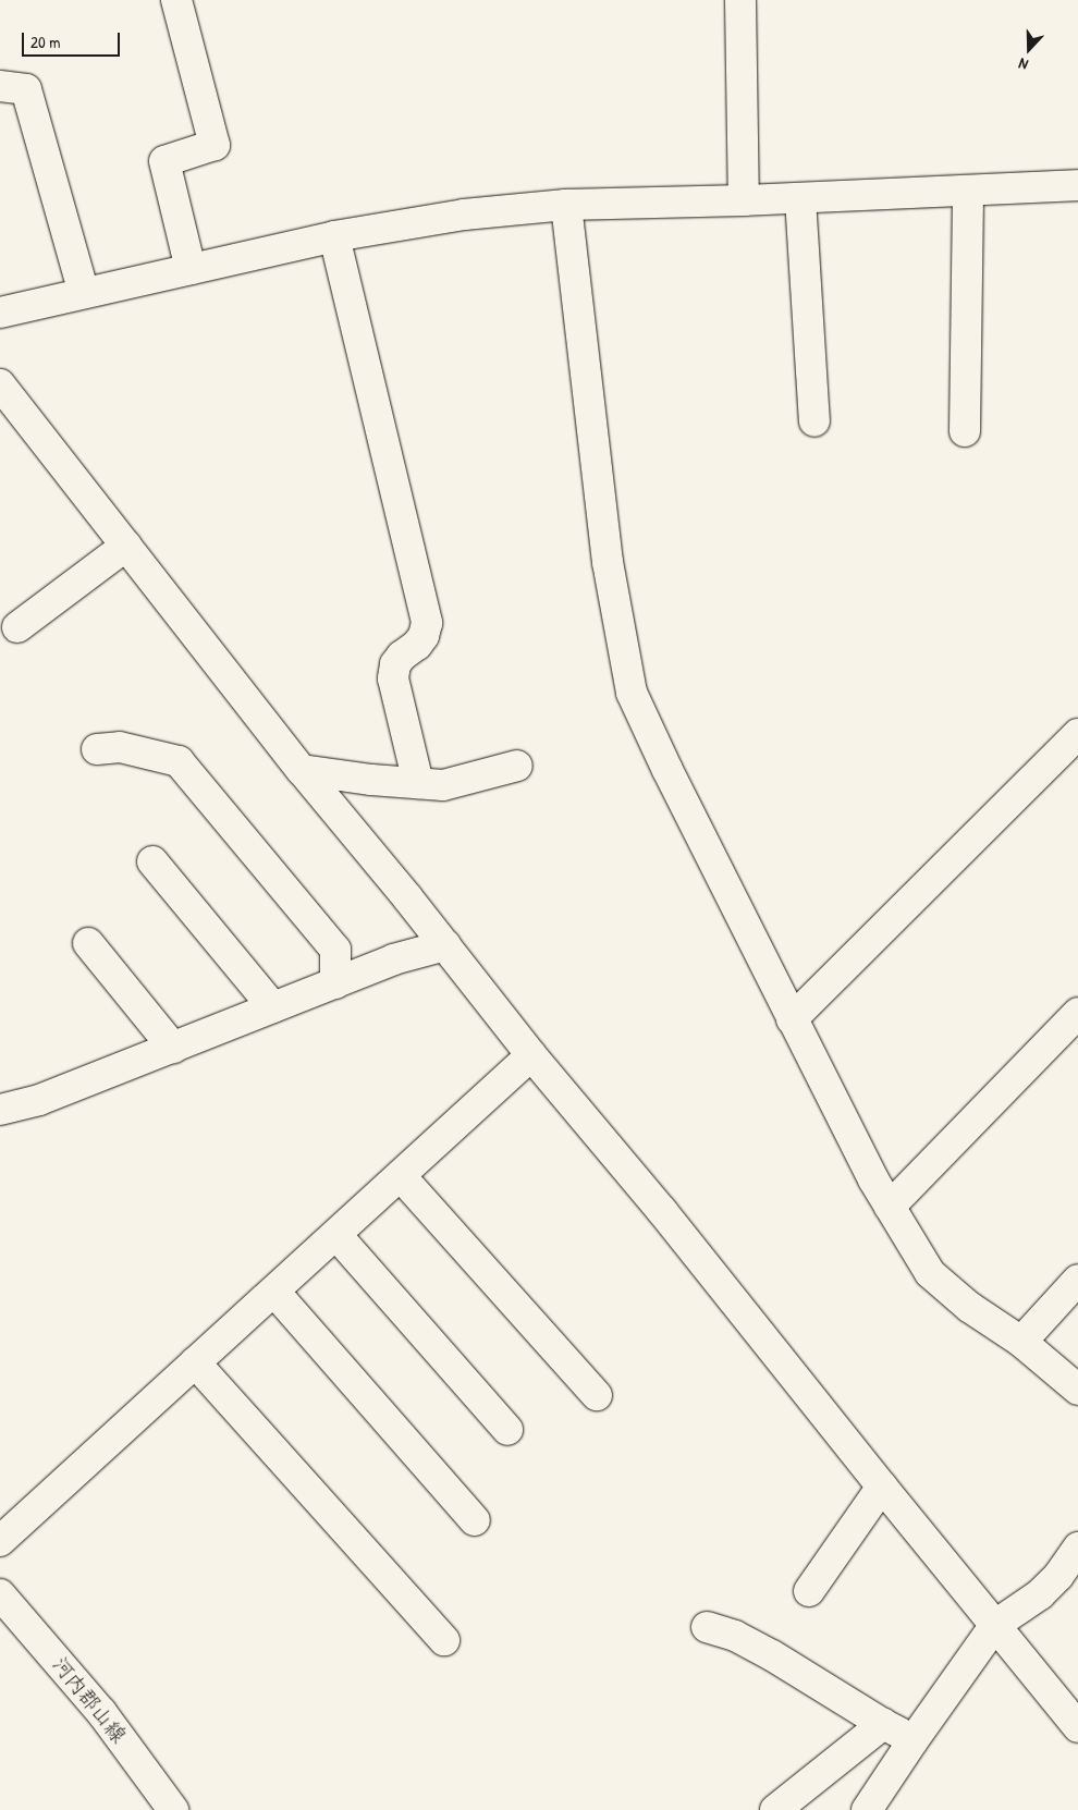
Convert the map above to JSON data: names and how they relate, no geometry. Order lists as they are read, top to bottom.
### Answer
{
  "streets": {
    "street": ["河内郡山線"]
  },
  "scale_bar": "20 m",
  "north": "bottom"
}
